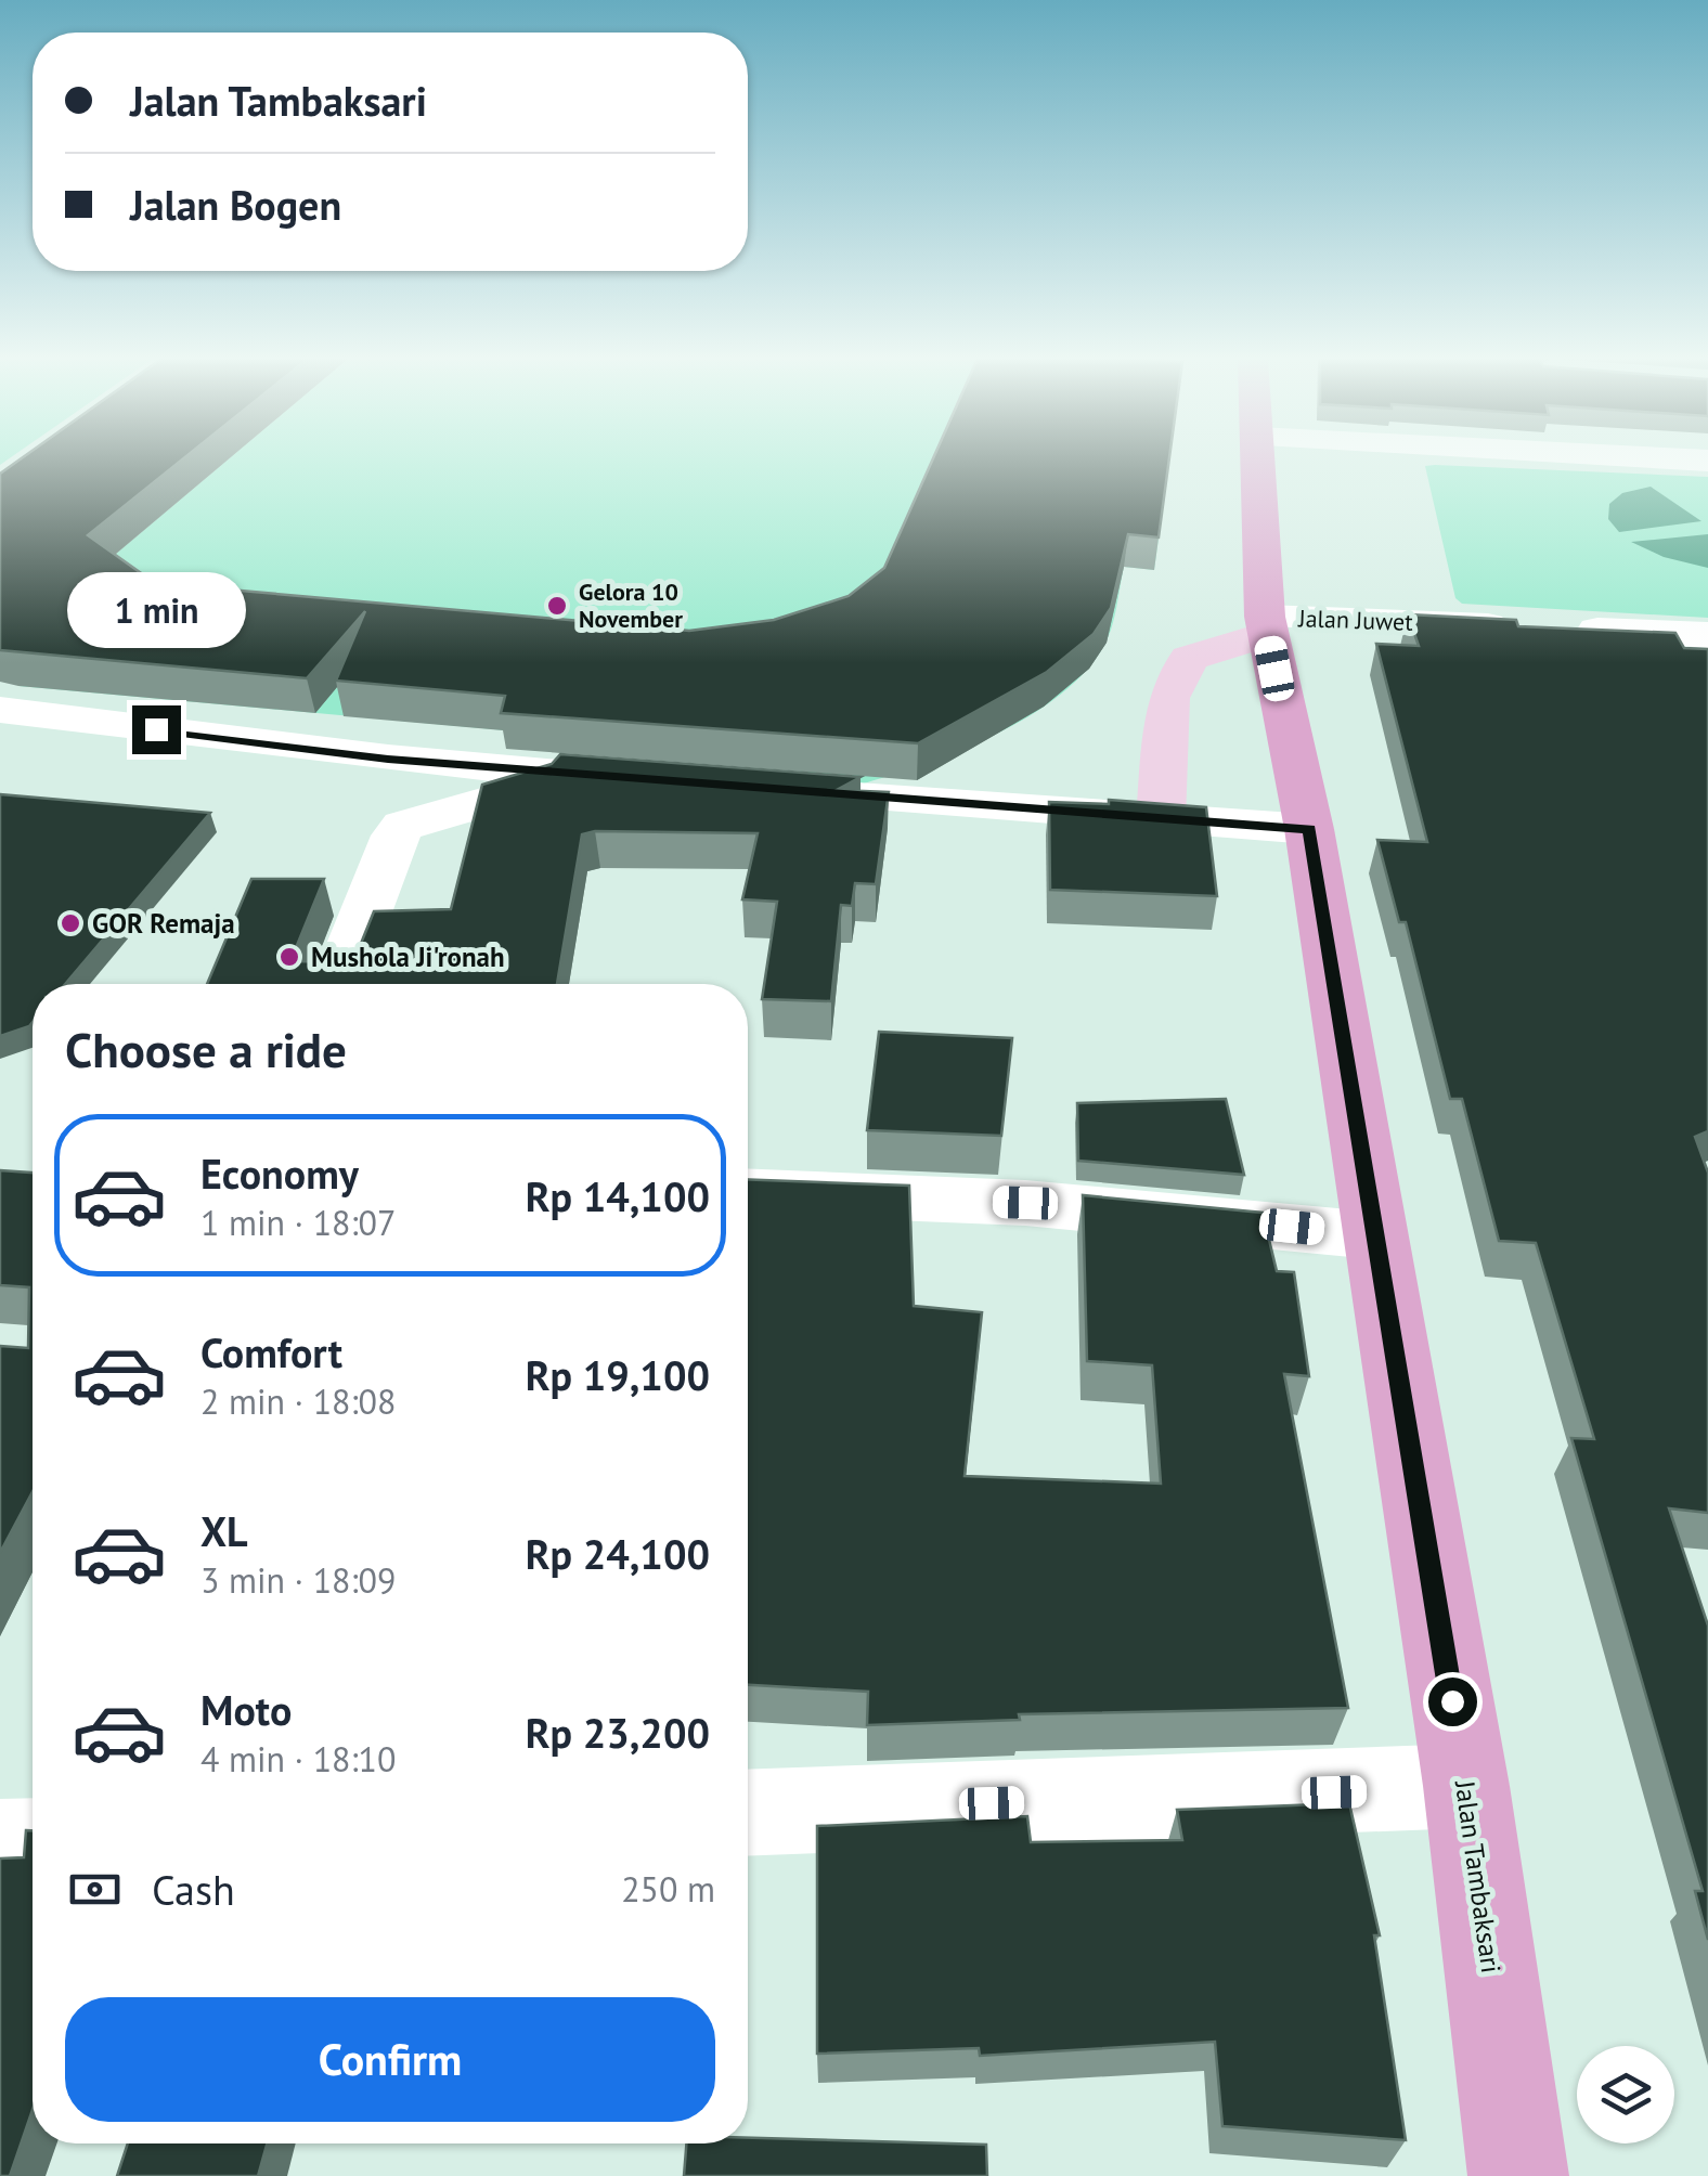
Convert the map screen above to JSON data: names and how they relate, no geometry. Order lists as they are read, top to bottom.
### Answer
{
  "streets": {
    "main road": ["Jalan Tambaksari"],
    "street": ["Jalan Juwet"]
  },
  "crossings": [
    ["Jalan Juwet", "Jalan Tambaksari"]
  ],
  "places": ["Gelora 10 November", "GOR Remaja", "Mushola Ji'ronah"],
  "page": {
    "banner": ["Jalan Tambaksari", "Jalan Bogen"],
    "bubble": "1 min",
    "heading": "Choose a ride",
    "list": [
      {
        "name": "Economy",
        "note": "1 min · 18:07",
        "value": "Rp 14,100"
      },
      {
        "name": "Comfort",
        "note": "2 min · 18:08",
        "value": "Rp 19,100"
      },
      {
        "name": "XL",
        "note": "3 min · 18:09",
        "value": "Rp 24,100"
      },
      {
        "name": "Moto",
        "note": "4 min · 18:10",
        "value": "Rp 23,200"
      }
    ],
    "pay": ["Cash", "250 m"],
    "buttons": "Confirm"
  }
}
